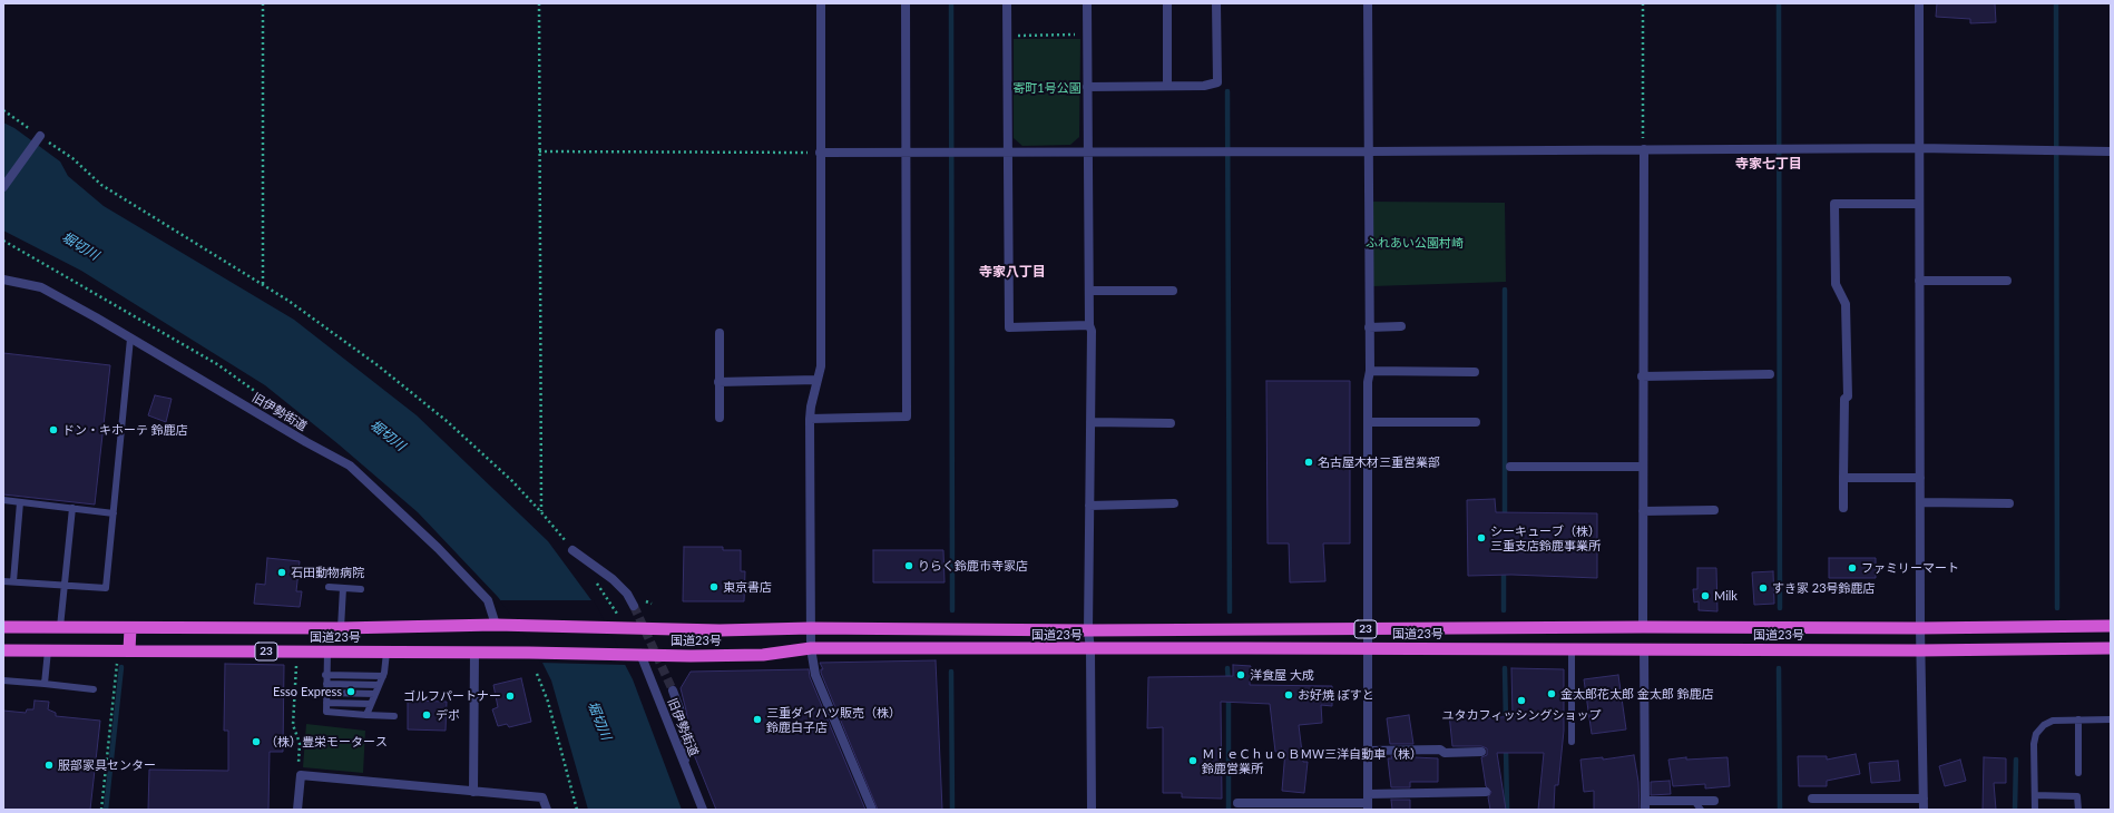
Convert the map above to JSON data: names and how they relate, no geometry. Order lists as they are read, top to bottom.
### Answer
{
  "streets": {
    "highway": ["23", "国道23号"],
    "street": ["旧伊勢街道"]
  },
  "crossings": [
    ["旧伊勢街道", "国道23号"]
  ],
  "districts": ["寺家七丁目", "寺家八丁目"],
  "water": ["堀切川"],
  "parks": ["寄町1号公園", "ふれあい公園村崎"],
  "places": [
    "ドン・キホーテ 鈴鹿店",
    "名古屋木材三重営業部",
    "シーキューブ（株） 三重支店鈴鹿事業所",
    "りらく鈴鹿市寺家店",
    "ファミリーマート",
    "石田動物病院",
    "東京書店",
    "すき家 23号鈴鹿店",
    "Milk",
    "洋食屋 大成",
    "Esso Express",
    "金太郎花太郎 金太郎 鈴鹿店",
    "お好焼 ぽすと",
    "ゴルフパートナー",
    "ユタカフィッシングショップ",
    "デポ",
    "三重ダイハツ販売（株） 鈴鹿白子店",
    "（株）豊栄モータース",
    "ＭｉｅＣｈｕｏＢＭＷ三洋自動車（株） 鈴鹿営業所",
    "服部家具センター"
  ]
}
